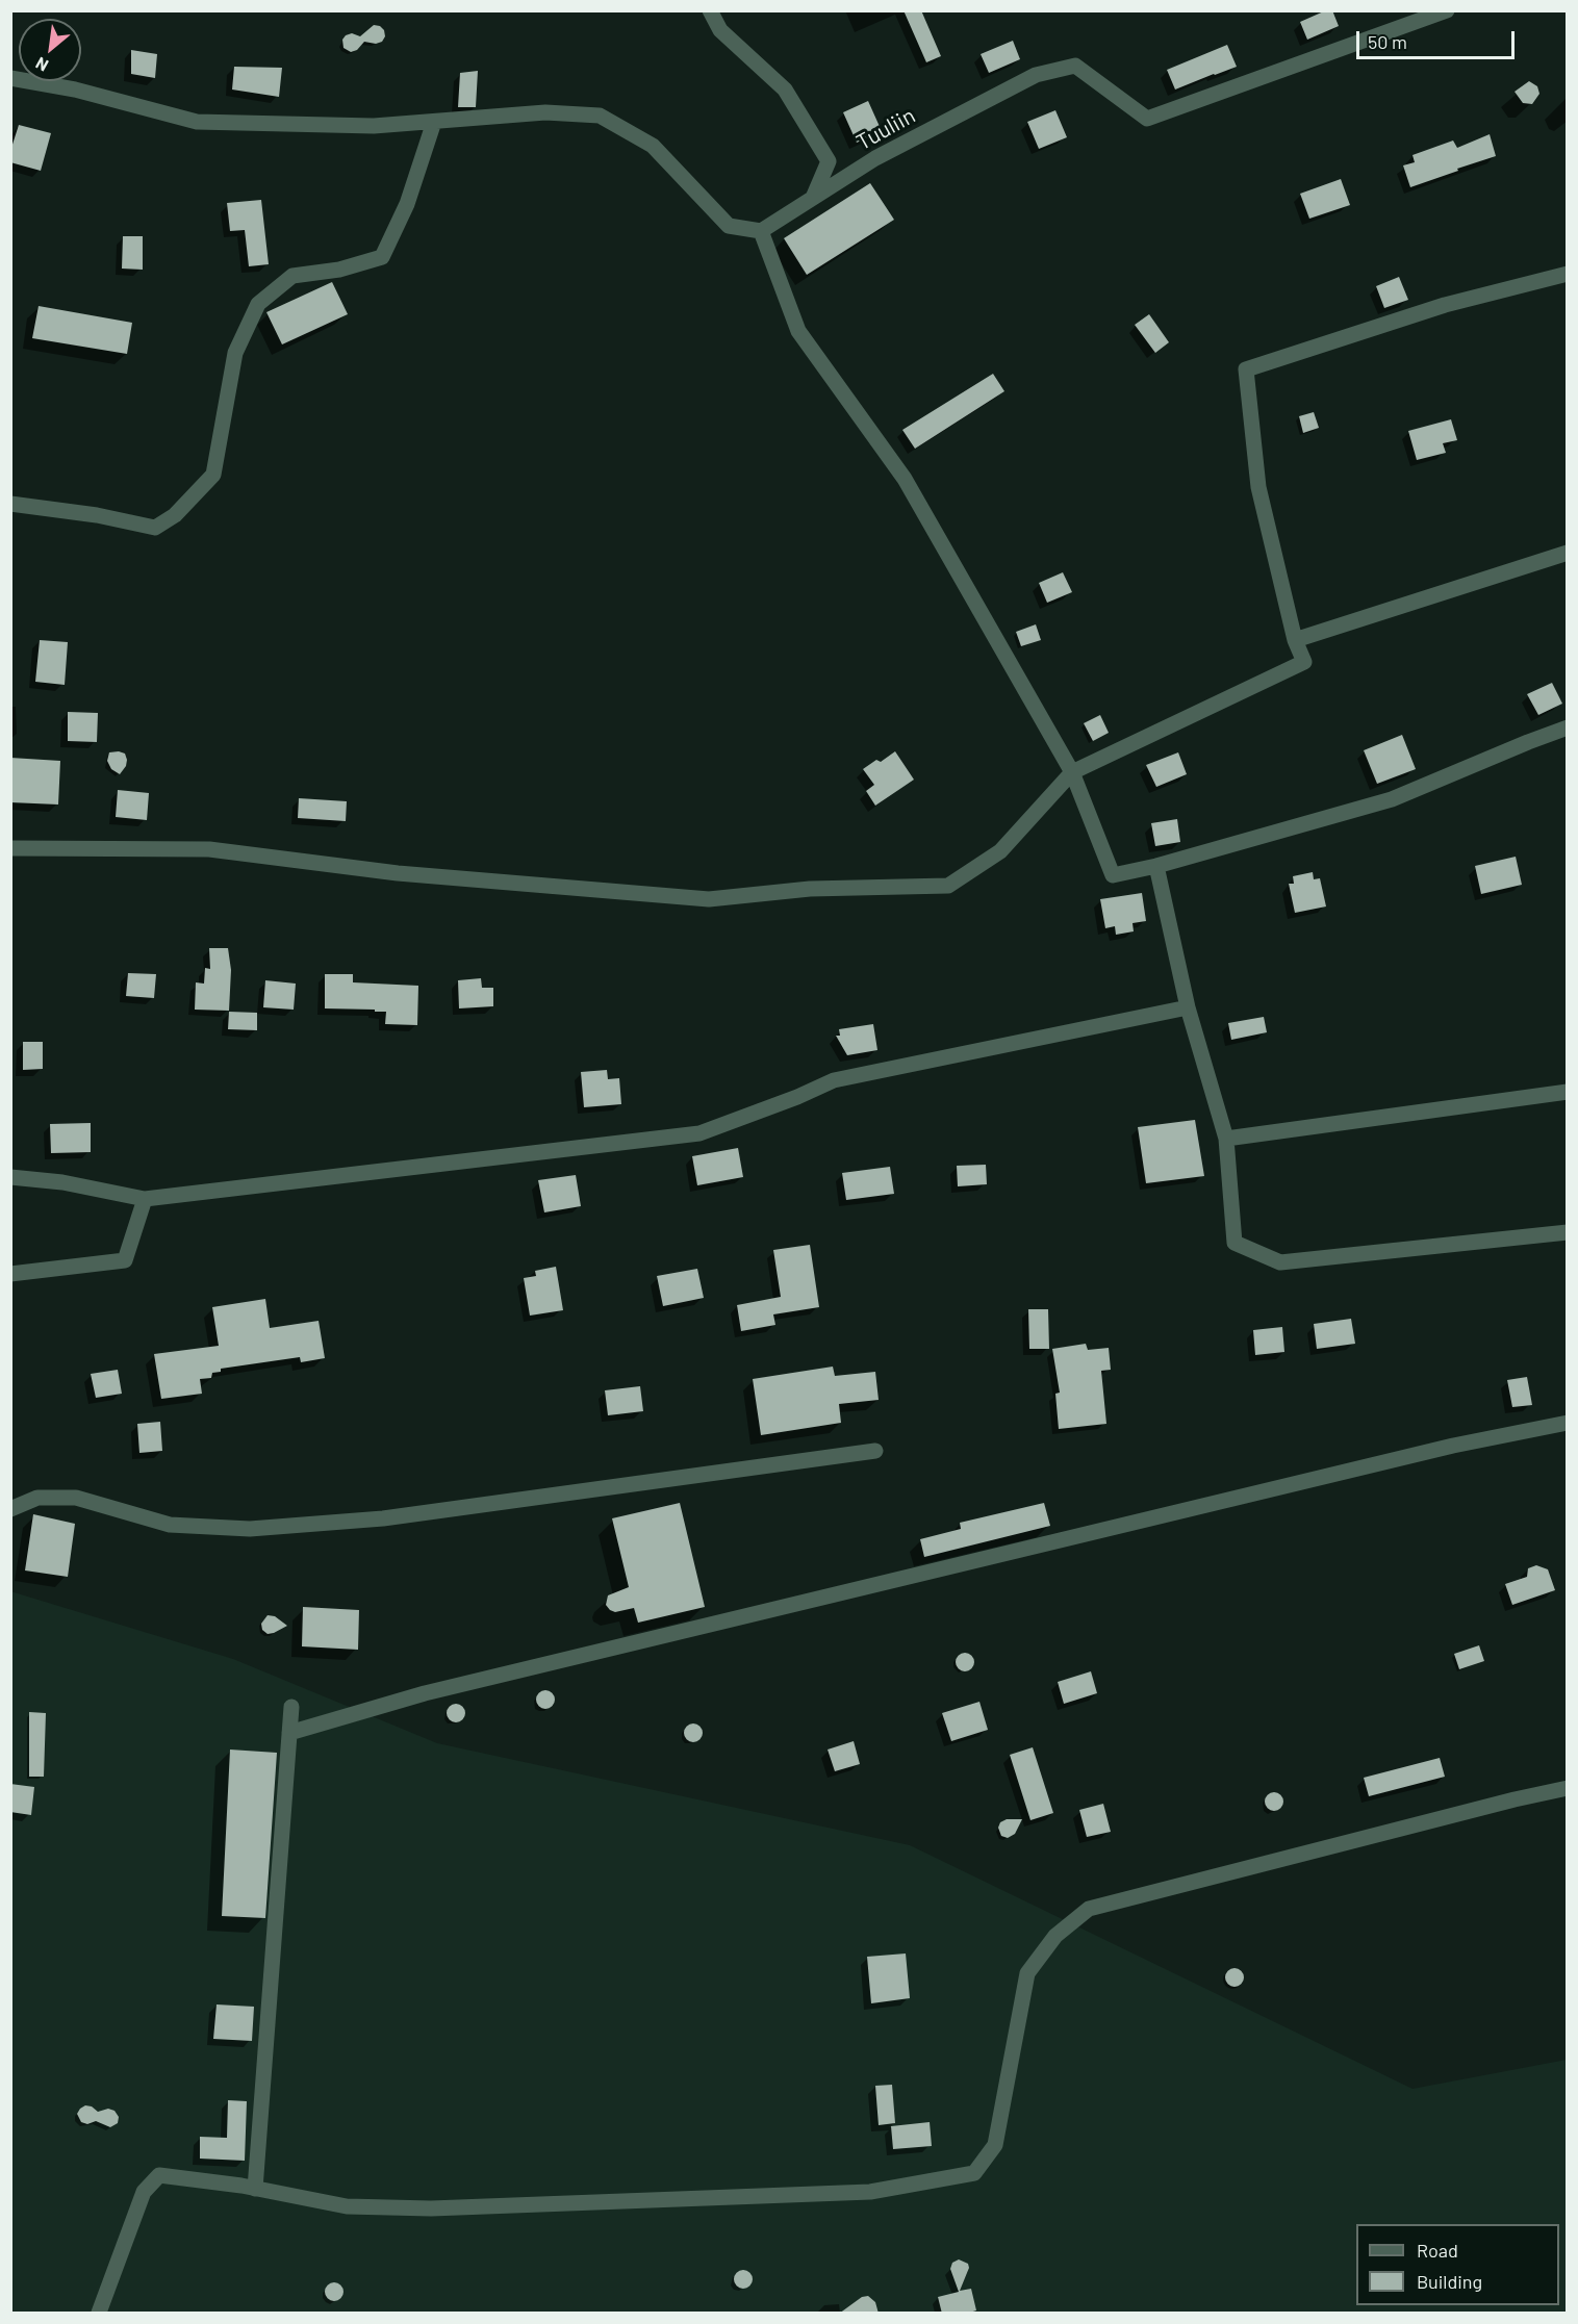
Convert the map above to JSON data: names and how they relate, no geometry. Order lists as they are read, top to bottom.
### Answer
{
  "streets": {
    "street": ["Tuuliin"]
  },
  "legend": ["Road", "Building"],
  "scale_bar": "50 m",
  "north": "bottom left"
}
